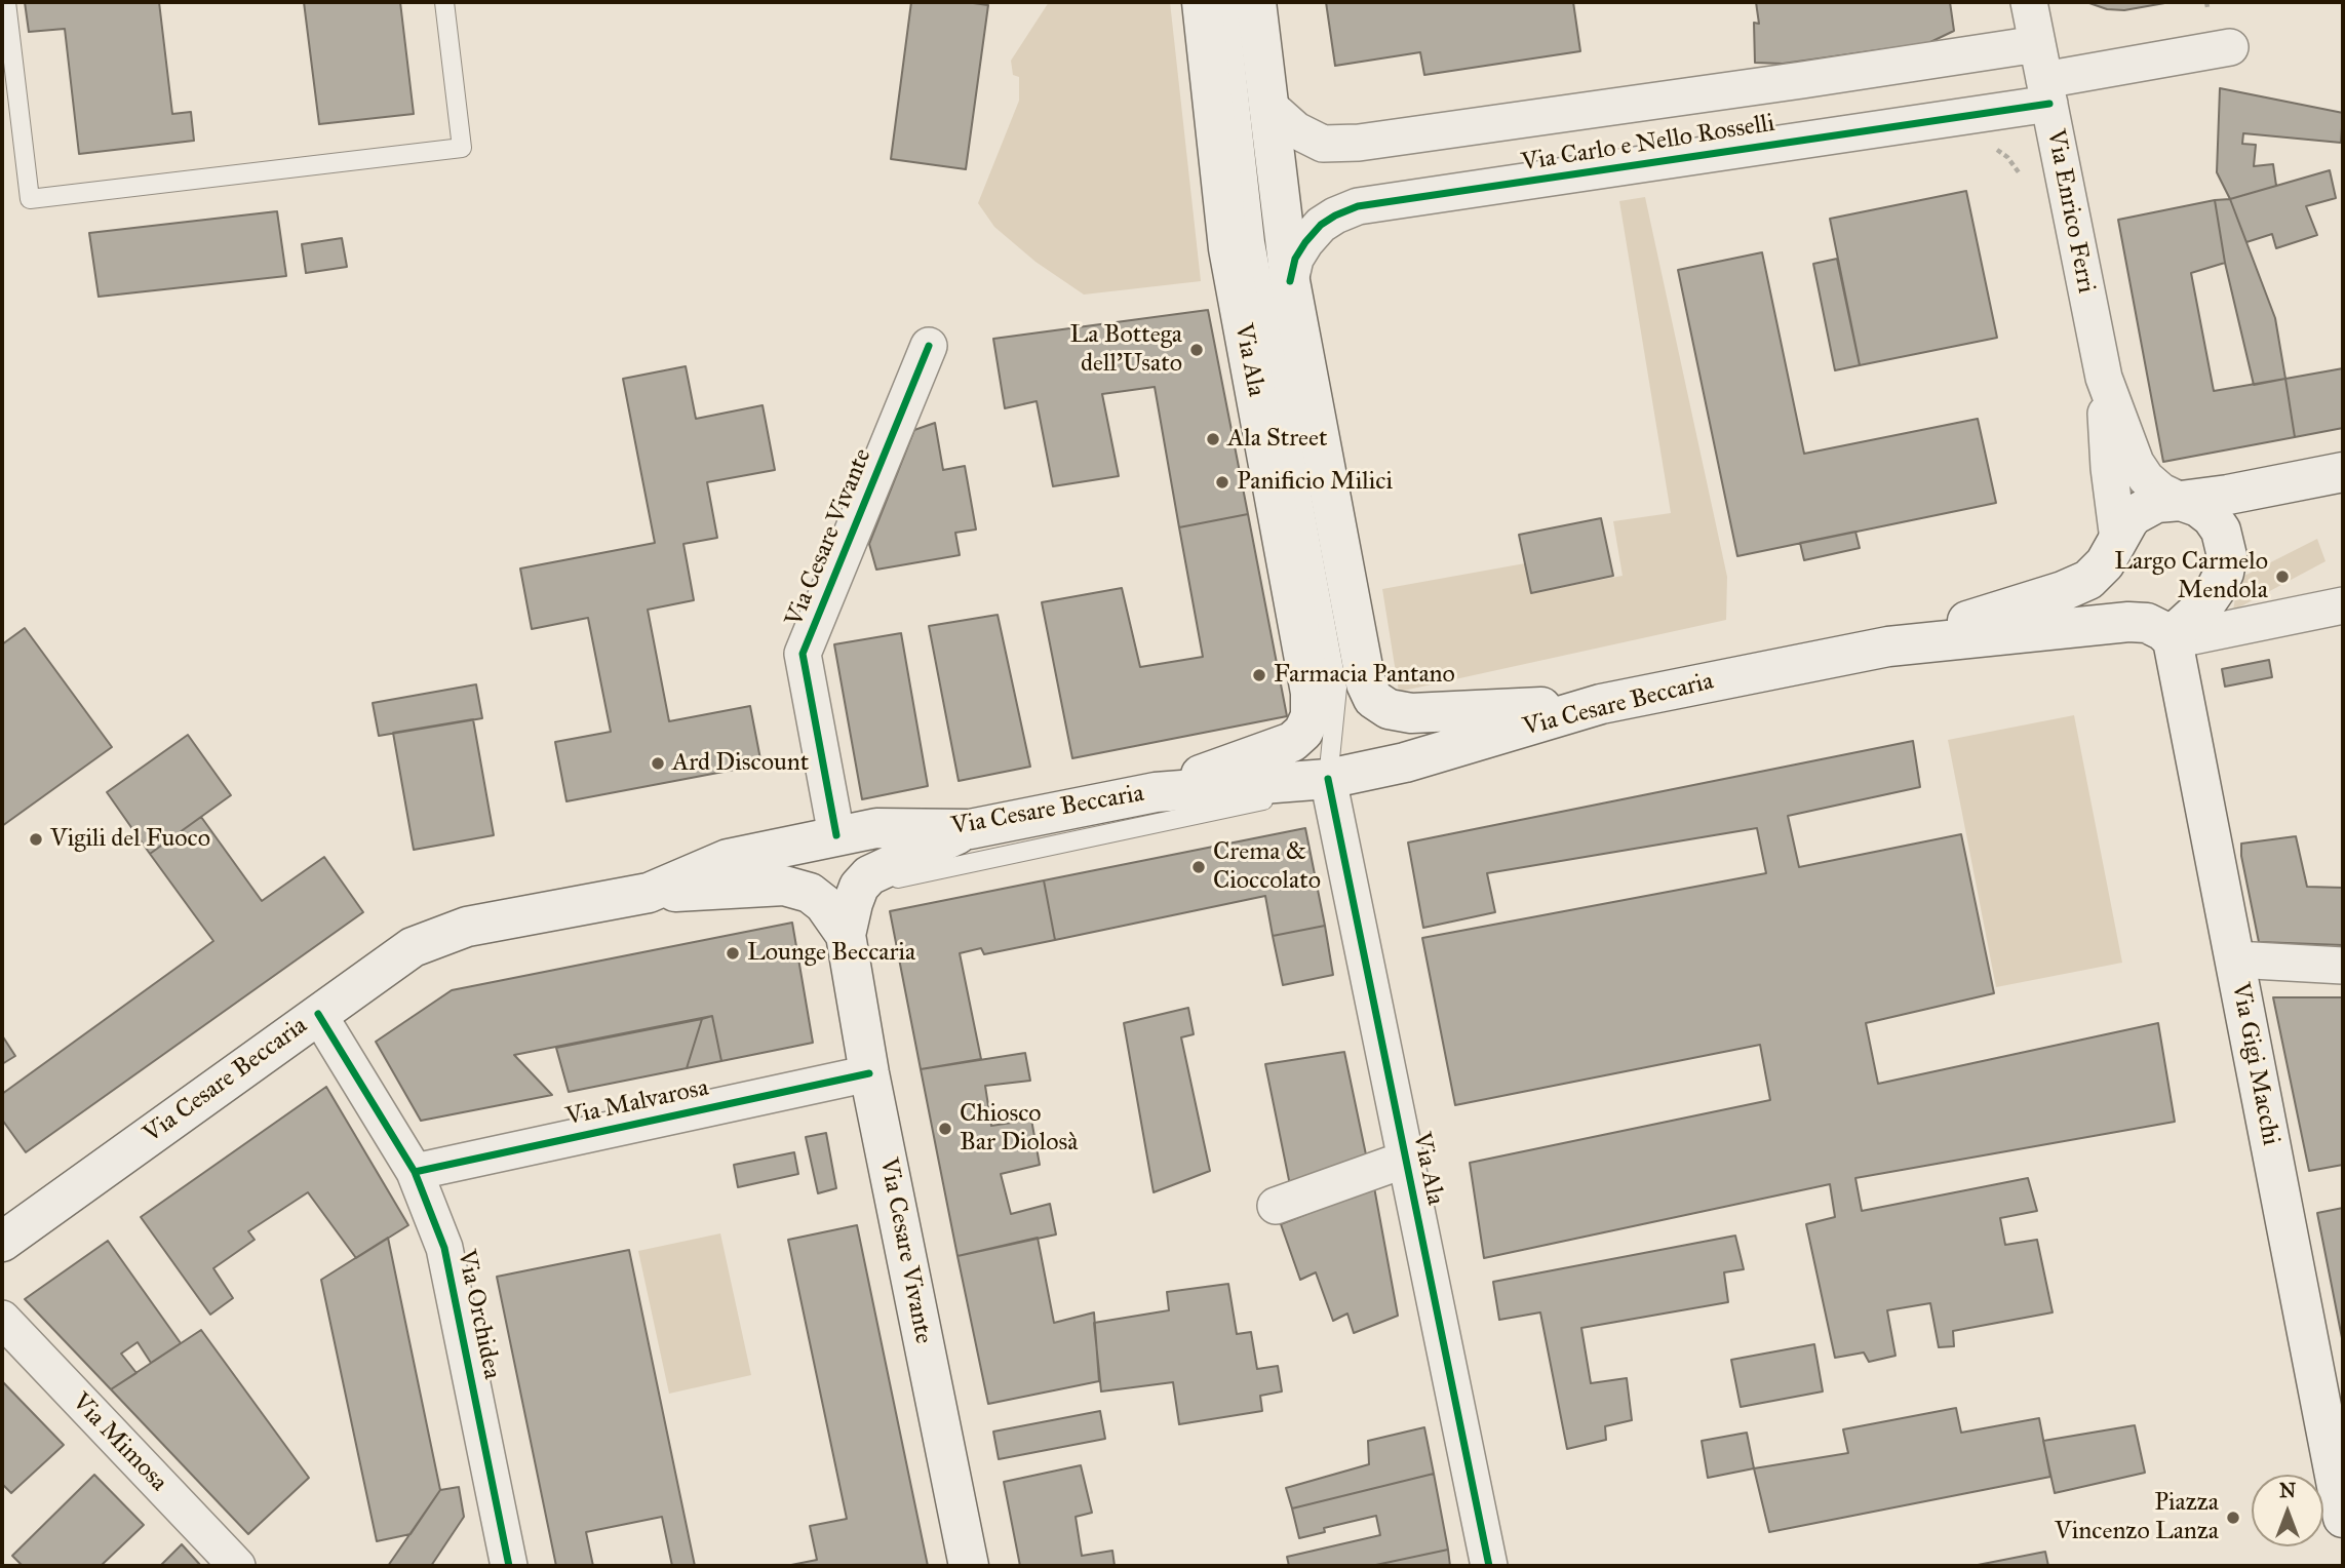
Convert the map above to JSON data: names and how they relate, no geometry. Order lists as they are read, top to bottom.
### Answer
{
  "streets": {
    "main road": [
      "Via Ala",
      "Via Cesare Vivante",
      "Via Cesare Beccaria",
      "Via Gigi Macchi"
    ],
    "street": [
      "Via Carlo e Nello Rosselli",
      "Via Enrico Ferri",
      "Via Malvarosa",
      "Via Orchidea",
      "Via Mimosa"
    ]
  },
  "crossings": [
    ["Via Carlo e Nello Rosselli", "Via Enrico Ferri"],
    ["Via Ala", "Via Cesare Beccaria"],
    ["Via Cesare Vivante", "Via Cesare Beccaria"],
    ["Via Cesare Vivante", "Via Malvarosa"],
    ["Via Cesare Beccaria", "Via Orchidea"],
    ["Via Malvarosa", "Via Orchidea"]
  ],
  "places": [
    "La Bottega dell'Usato",
    "Ala Street",
    "Panificio Milici",
    "Largo Carmelo Mendola",
    "Farmacia Pantano",
    "Ard Discount",
    "Vigili del Fuoco",
    "Crema & Cioccolato",
    "Lounge Beccaria",
    "Chiosco Bar Diolosà",
    "Piazza Vincenzo Lanza"
  ],
  "north": "top"
}
